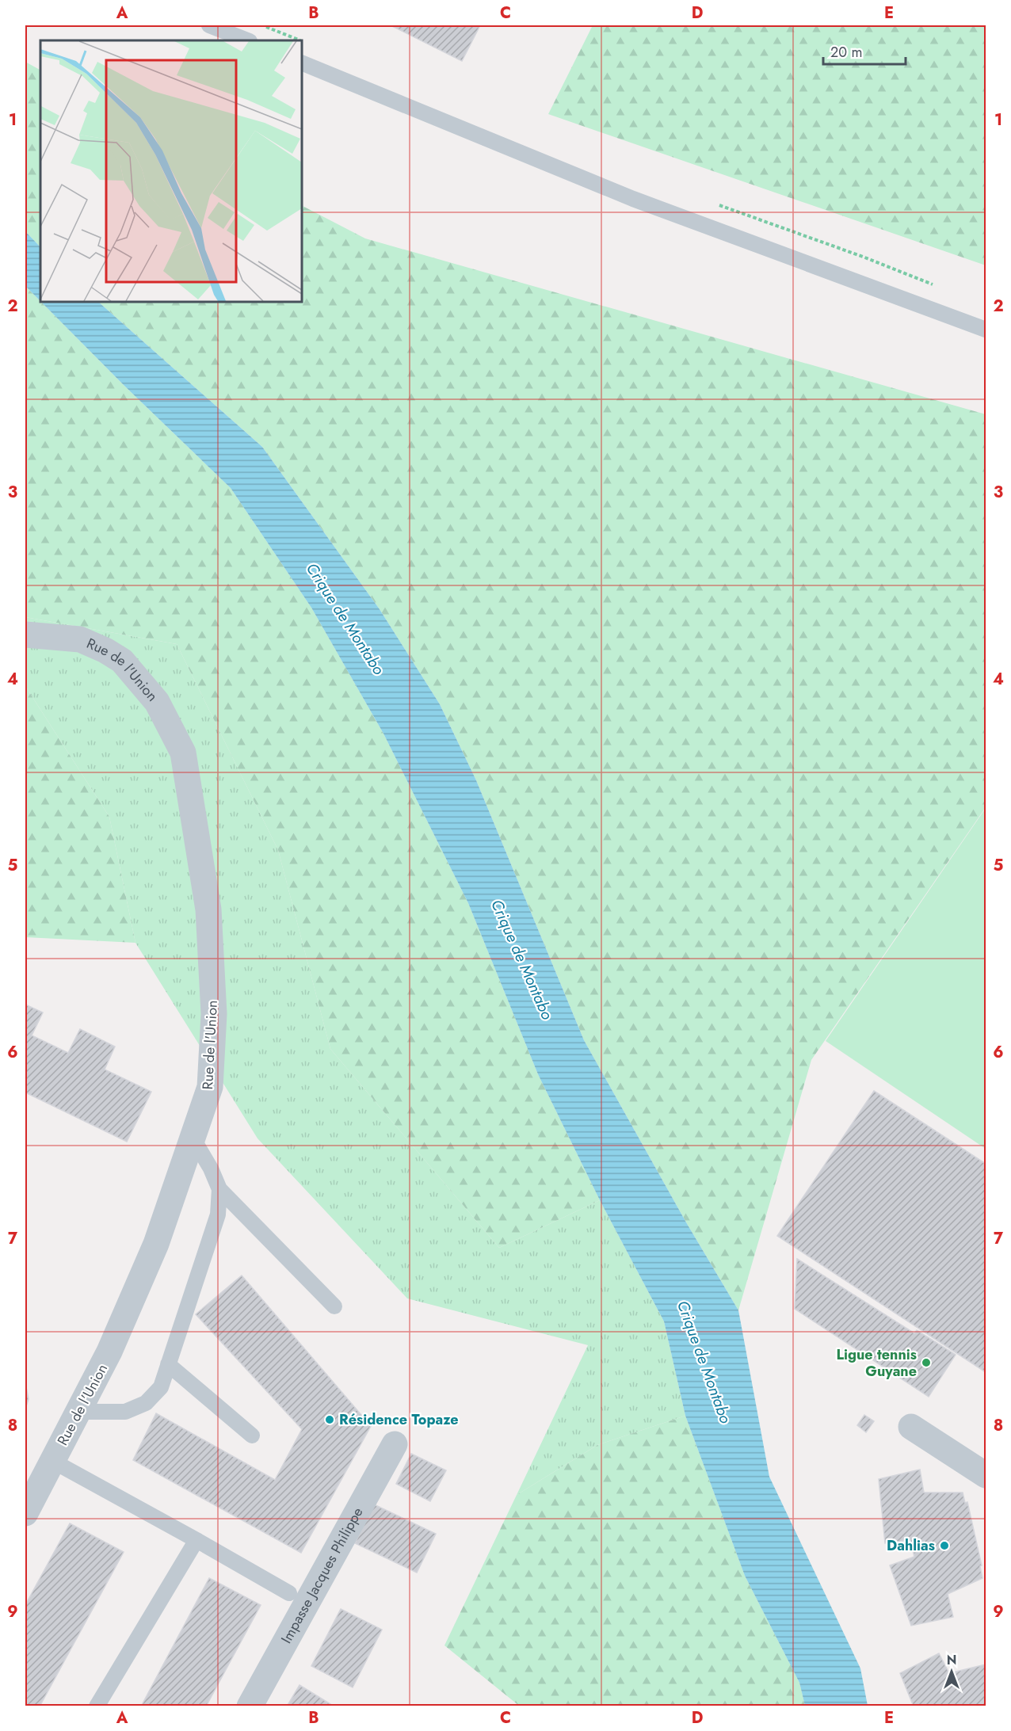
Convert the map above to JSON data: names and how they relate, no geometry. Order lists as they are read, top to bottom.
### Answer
{
  "streets": {
    "street": ["Rue de l'Union", "Impasse Jacques Philippe"]
  },
  "water": ["Crique de Montabo"],
  "places": ["Ligue tennis Guyane", "Résidence Topaze", "Dahlias"],
  "scale_bar": "20 m",
  "north": "top",
  "grid": {
    "columns": [
      "A",
      "B",
      "C",
      "D",
      "E"
    ],
    "rows": [
      "1",
      "2",
      "3",
      "4",
      "5",
      "6",
      "7",
      "8",
      "9"
    ]
  }
}
